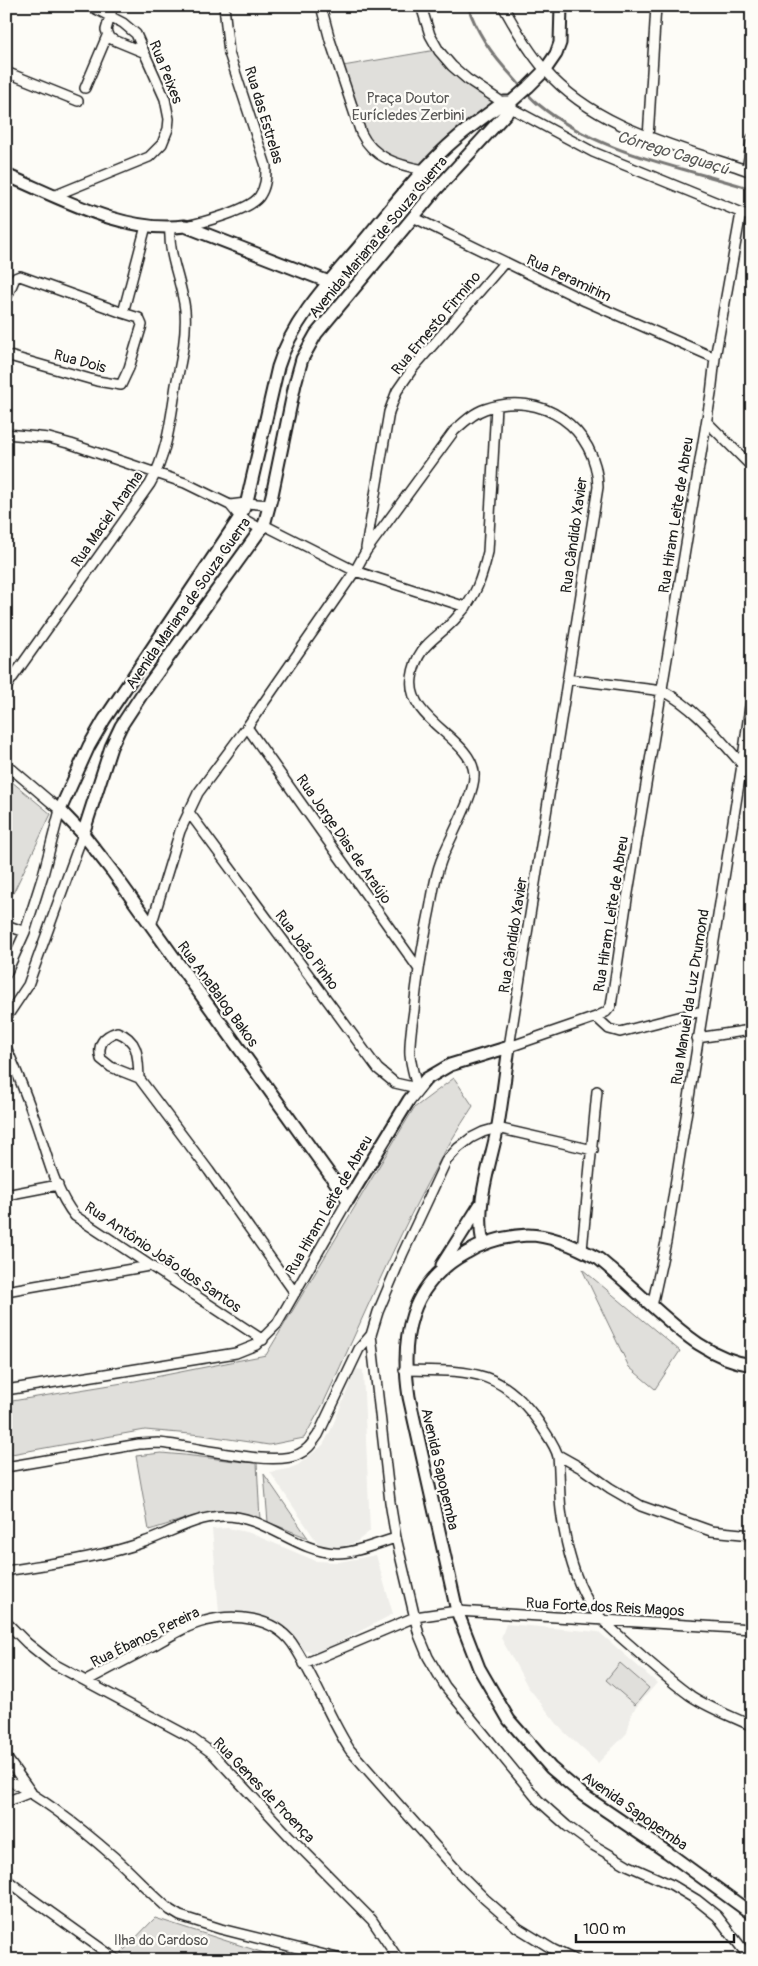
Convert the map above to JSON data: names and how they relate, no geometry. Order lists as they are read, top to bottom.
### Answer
{
  "streets": {
    "main road": [
      "Rua das Estrelas",
      "Avenida Mariana de Souza Guerra",
      "Rua Hiram Leite de Abreu",
      "Rua Cândido Xavier",
      "Rua AnaBalog Bakos",
      "Avenida Sapopemba"
    ],
    "street": [
      "Rua Peixes",
      "Rua Peramirim",
      "Rua Ernesto Firmino",
      "Rua Dois",
      "Rua Maciel Aranha",
      "Rua Jorge Dias de Araújo",
      "Rua João Pinho",
      "Rua Manuel da Luz Drumond",
      "Rua Antônio João dos Santos",
      "Rua Forte dos Reis Magos",
      "Rua Ébanos Pereira",
      "Rua Genes de Proença"
    ]
  },
  "crossings": [
    ["Rua Peixes", "Rua das Estrelas"],
    ["Rua das Estrelas", "Rua Maciel Aranha"],
    ["Avenida Mariana de Souza Guerra", "Rua Peramirim"],
    ["Avenida Mariana de Souza Guerra", "Rua AnaBalog Bakos"],
    ["Rua Peramirim", "Rua Ernesto Firmino"],
    ["Rua Peramirim", "Rua Hiram Leite de Abreu"],
    ["Rua Ernesto Firmino", "Rua Cândido Xavier"],
    ["Rua Hiram Leite de Abreu", "Rua Cândido Xavier"],
    ["Rua Hiram Leite de Abreu", "Rua João Pinho"],
    ["Rua Hiram Leite de Abreu", "Rua AnaBalog Bakos"],
    ["Rua Hiram Leite de Abreu", "Rua Antônio João dos Santos"],
    ["Rua Cândido Xavier", "Rua Jorge Dias de Araújo"],
    ["Rua Cândido Xavier", "Rua João Pinho"],
    ["Rua Cândido Xavier", "Rua AnaBalog Bakos"],
    ["Rua Cândido Xavier", "Avenida Sapopemba"],
    ["Rua Manuel da Luz Drumond", "Avenida Sapopemba"],
    ["Avenida Sapopemba", "Rua Forte dos Reis Magos"],
    ["Rua Ébanos Pereira", "Rua Genes de Proença"]
  ],
  "water": ["Córrego Caguaçú"],
  "parks": ["Praça Doutor Eurícledes Zerbini", "Ilha do Cardoso"],
  "scale_bar": "100 m"
}
